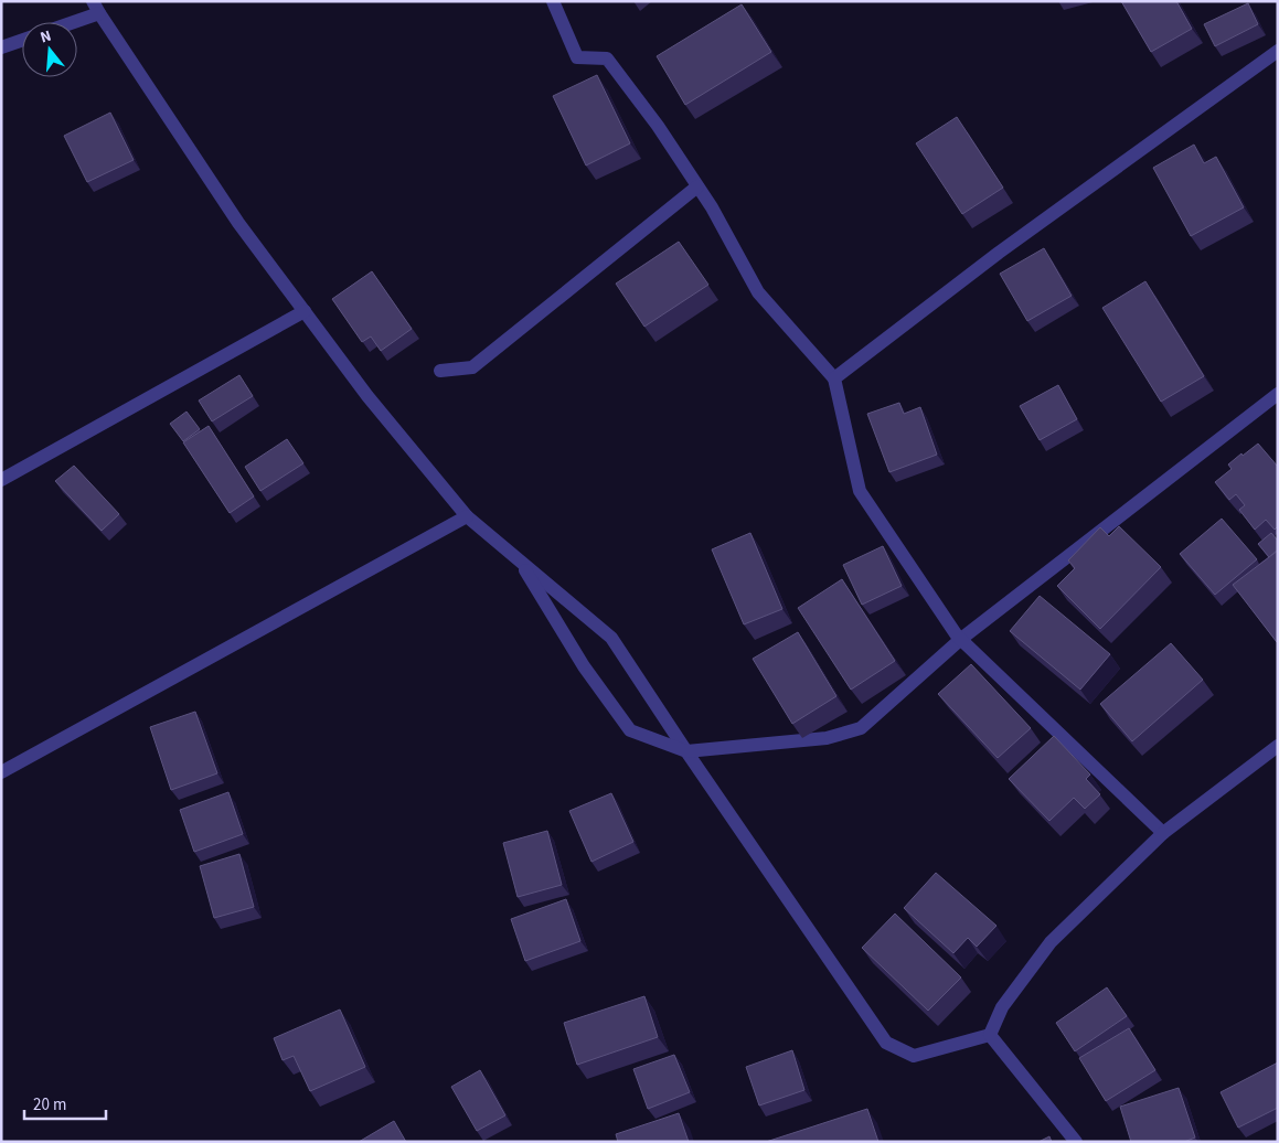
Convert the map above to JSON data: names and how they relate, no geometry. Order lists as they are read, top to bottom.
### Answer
{
  "scale_bar": "20 m",
  "north": "top"
}
